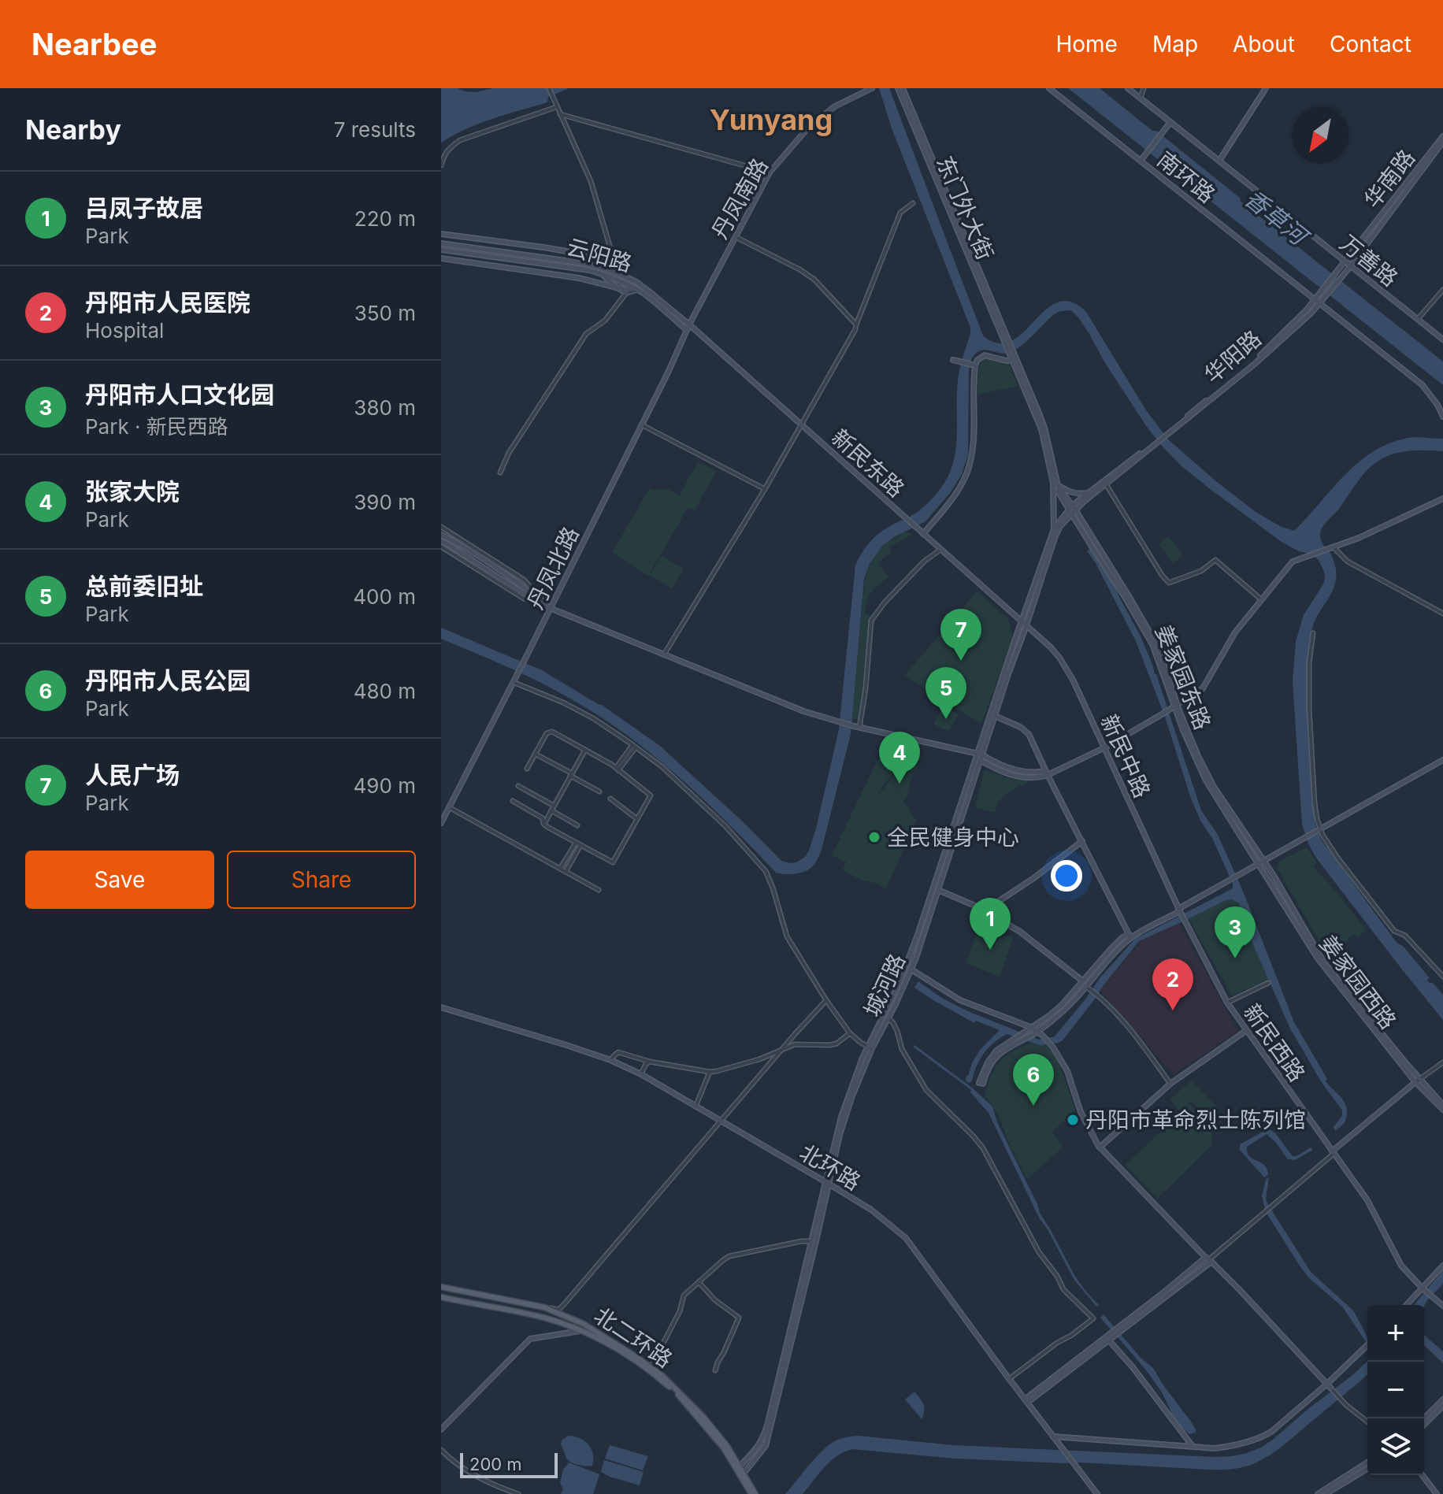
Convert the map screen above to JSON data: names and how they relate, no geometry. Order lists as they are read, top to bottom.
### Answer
{
  "streets": {
    "main road": ["北二环路"],
    "street": [
      "南环路",
      "华南路",
      "丹凤南路",
      "东门外大街",
      "云阳路",
      "万善路",
      "华阳路",
      "新民东路",
      "丹凤北路",
      "姜家园东路",
      "新民中路",
      "姜家园西路",
      "城河路",
      "新民西路",
      "北环路"
    ]
  },
  "crossings": [
    ["南环路", "华南路"],
    ["南环路", "华阳路"],
    ["华南路", "万善路"],
    ["华南路", "华阳路"],
    ["丹凤南路", "云阳路"],
    ["丹凤南路", "新民东路"],
    ["丹凤南路", "丹凤北路"],
    ["云阳路", "新民东路"],
    ["云阳路", "丹凤北路"],
    ["新民东路", "丹凤北路"],
    ["新民东路", "新民中路"],
    ["新民东路", "城河路"],
    ["姜家园东路", "姜家园西路"],
    ["姜家园东路", "城河路"],
    ["新民中路", "城河路"],
    ["新民中路", "新民西路"],
    ["城河路", "北环路"],
    ["城河路", "北二环路"]
  ],
  "districts": ["Yunyang"],
  "water": ["香草河"],
  "places": ["全民健身中心", "丹阳市革命烈士陈列馆"],
  "scale_bar": "200 m",
  "north": "bottom left",
  "page": {
    "header": "Nearbee",
    "nav": [
      "Home",
      "Map",
      "About",
      "Contact"
    ],
    "heading": ["Nearby", "7 results"],
    "list": [
      {
        "mark": "1",
        "name": "吕凤子故居",
        "note": "Park",
        "value": "220 m"
      },
      {
        "mark": "2",
        "name": "丹阳市人民医院",
        "note": "Hospital",
        "value": "350 m"
      },
      {
        "mark": "3",
        "name": "丹阳市人口文化园",
        "note": "Park · 新民西路",
        "value": "380 m"
      },
      {
        "mark": "4",
        "name": "张家大院",
        "note": "Park",
        "value": "390 m"
      },
      {
        "mark": "5",
        "name": "总前委旧址",
        "note": "Park",
        "value": "400 m"
      },
      {
        "mark": "6",
        "name": "丹阳市人民公园",
        "note": "Park",
        "value": "480 m"
      },
      {
        "mark": "7",
        "name": "人民广场",
        "note": "Park",
        "value": "490 m"
      }
    ],
    "pins": [
      "7",
      "5",
      "4",
      "1",
      "3",
      "2",
      "6"
    ],
    "buttons": ["Save", "Share"],
    "map_buttons": ["+", "−"],
    "scale": "200 m"
  }
}
